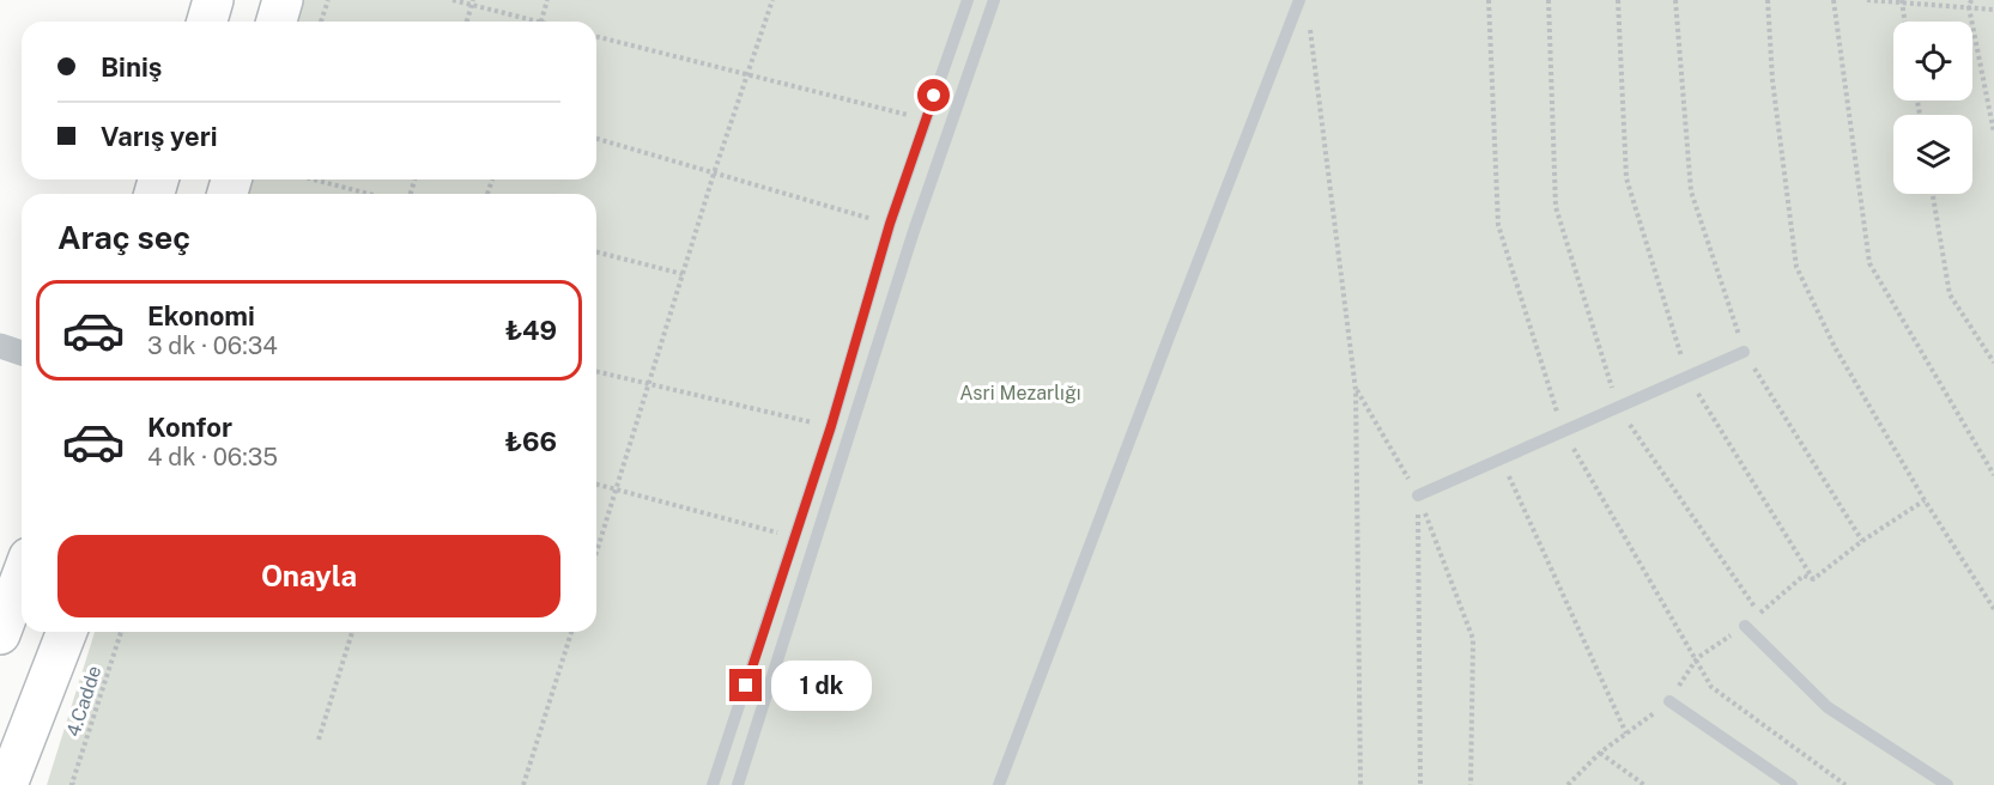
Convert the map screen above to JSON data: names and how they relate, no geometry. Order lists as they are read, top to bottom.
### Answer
{
  "streets": {
    "path": ["4.Cadde"]
  },
  "parks": ["Asri Mezarlığı"],
  "page": {
    "banner": ["Biniş", "Varış yeri"],
    "heading": "Araç seç",
    "list": [
      {
        "name": "Ekonomi",
        "note": "3 dk · 06:34",
        "value": "₺49"
      },
      {
        "name": "Konfor",
        "note": "4 dk · 06:35",
        "value": "₺66"
      }
    ],
    "buttons": "Onayla",
    "bubble": "1 dk"
  }
}
